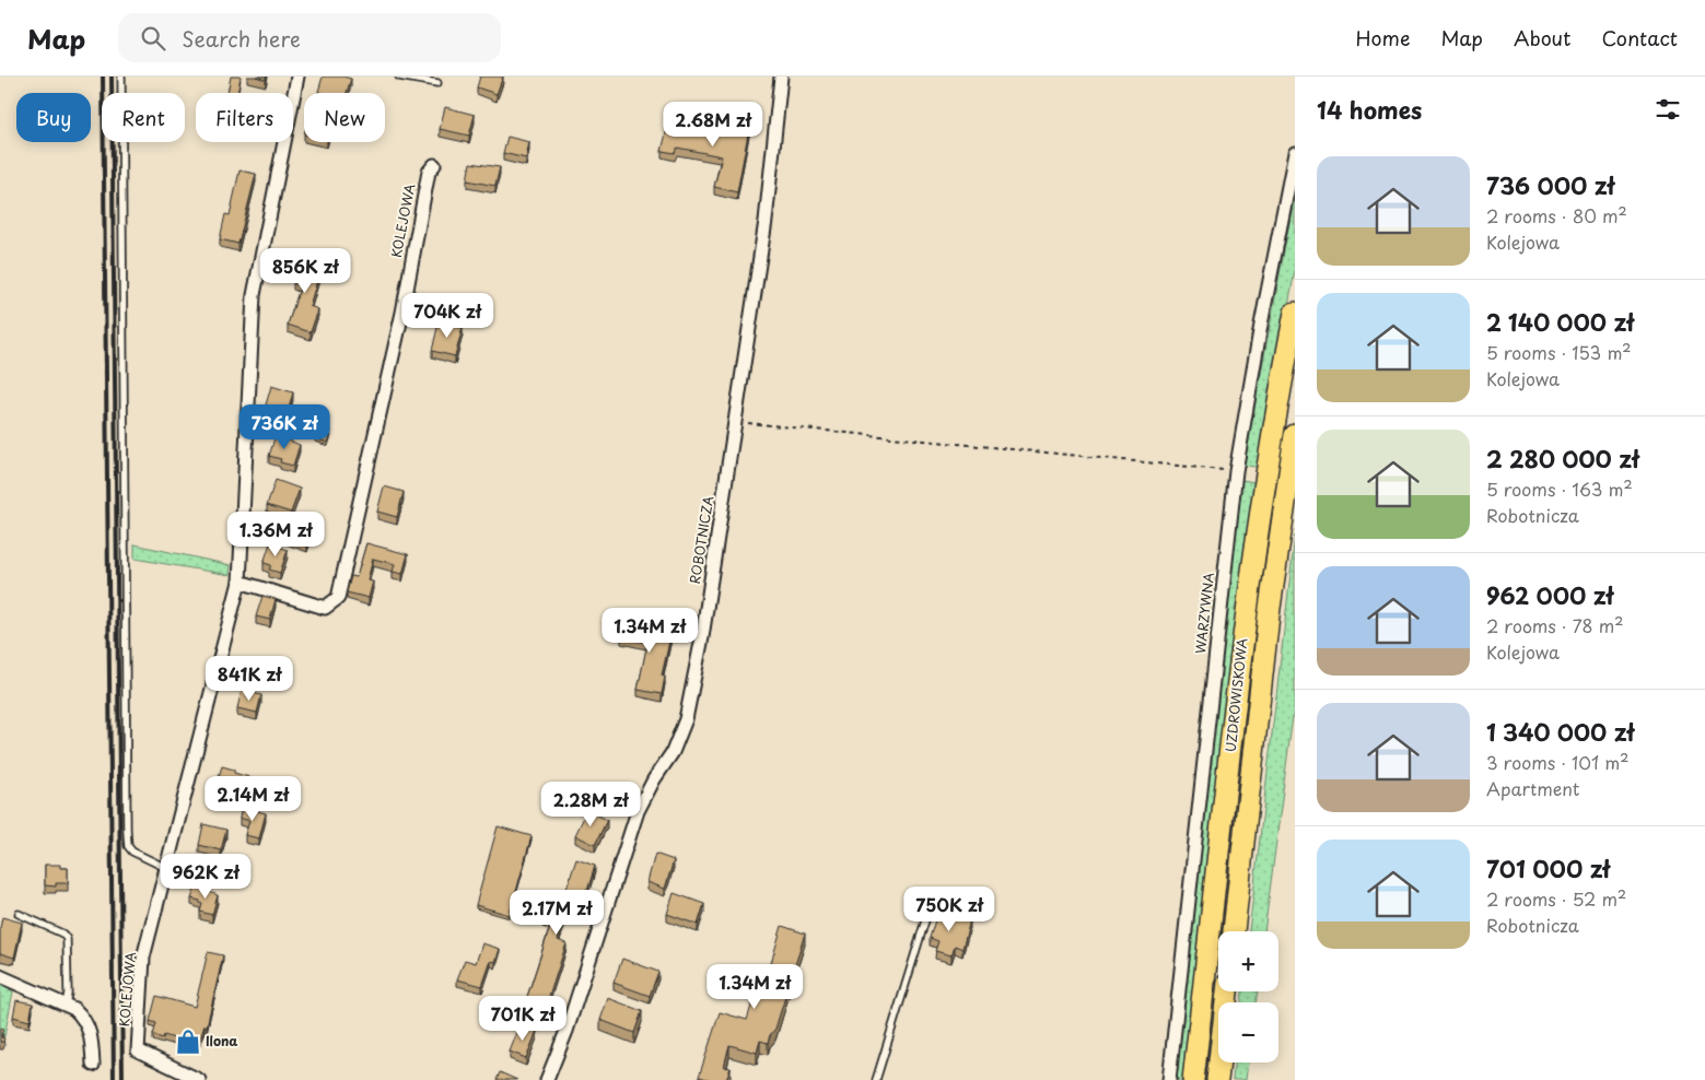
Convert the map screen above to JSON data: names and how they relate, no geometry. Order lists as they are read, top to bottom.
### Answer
{
  "streets": {
    "main road": ["UZDROWISKOWA"],
    "street": ["KOLEJOWA", "ROBOTNICZA", "WARZYWNA"]
  },
  "places": {
    "shop": ["Ilona"]
  },
  "page": {
    "header": "Map",
    "search": "Search here",
    "nav": [
      "Home",
      "Map",
      "About",
      "Contact"
    ],
    "heading": "14 homes",
    "chip": [
      "Buy",
      "Rent",
      "Filters",
      "New"
    ],
    "price": [
      "2.68M zł",
      "856K zł",
      "704K zł",
      "736K zł",
      "1.36M zł",
      "1.34M zł",
      "841K zł",
      "2.14M zł",
      "2.28M zł",
      "962K zł",
      "750K zł",
      "2.17M zł",
      "1.34M zł",
      "701K zł"
    ],
    "list": [
      {
        "name": "736 000 zł",
        "note": "2 rooms · 80 m² · Kolejowa"
      },
      {
        "name": "2 140 000 zł",
        "note": "5 rooms · 153 m² · Kolejowa"
      },
      {
        "name": "2 280 000 zł",
        "note": "5 rooms · 163 m² · Robotnicza"
      },
      {
        "name": "962 000 zł",
        "note": "2 rooms · 78 m² · Kolejowa"
      },
      {
        "name": "1 340 000 zł",
        "note": "3 rooms · 101 m² · Apartment"
      },
      {
        "name": "701 000 zł",
        "note": "2 rooms · 52 m² · Robotnicza"
      }
    ],
    "map_buttons": ["+", "−"]
  }
}
